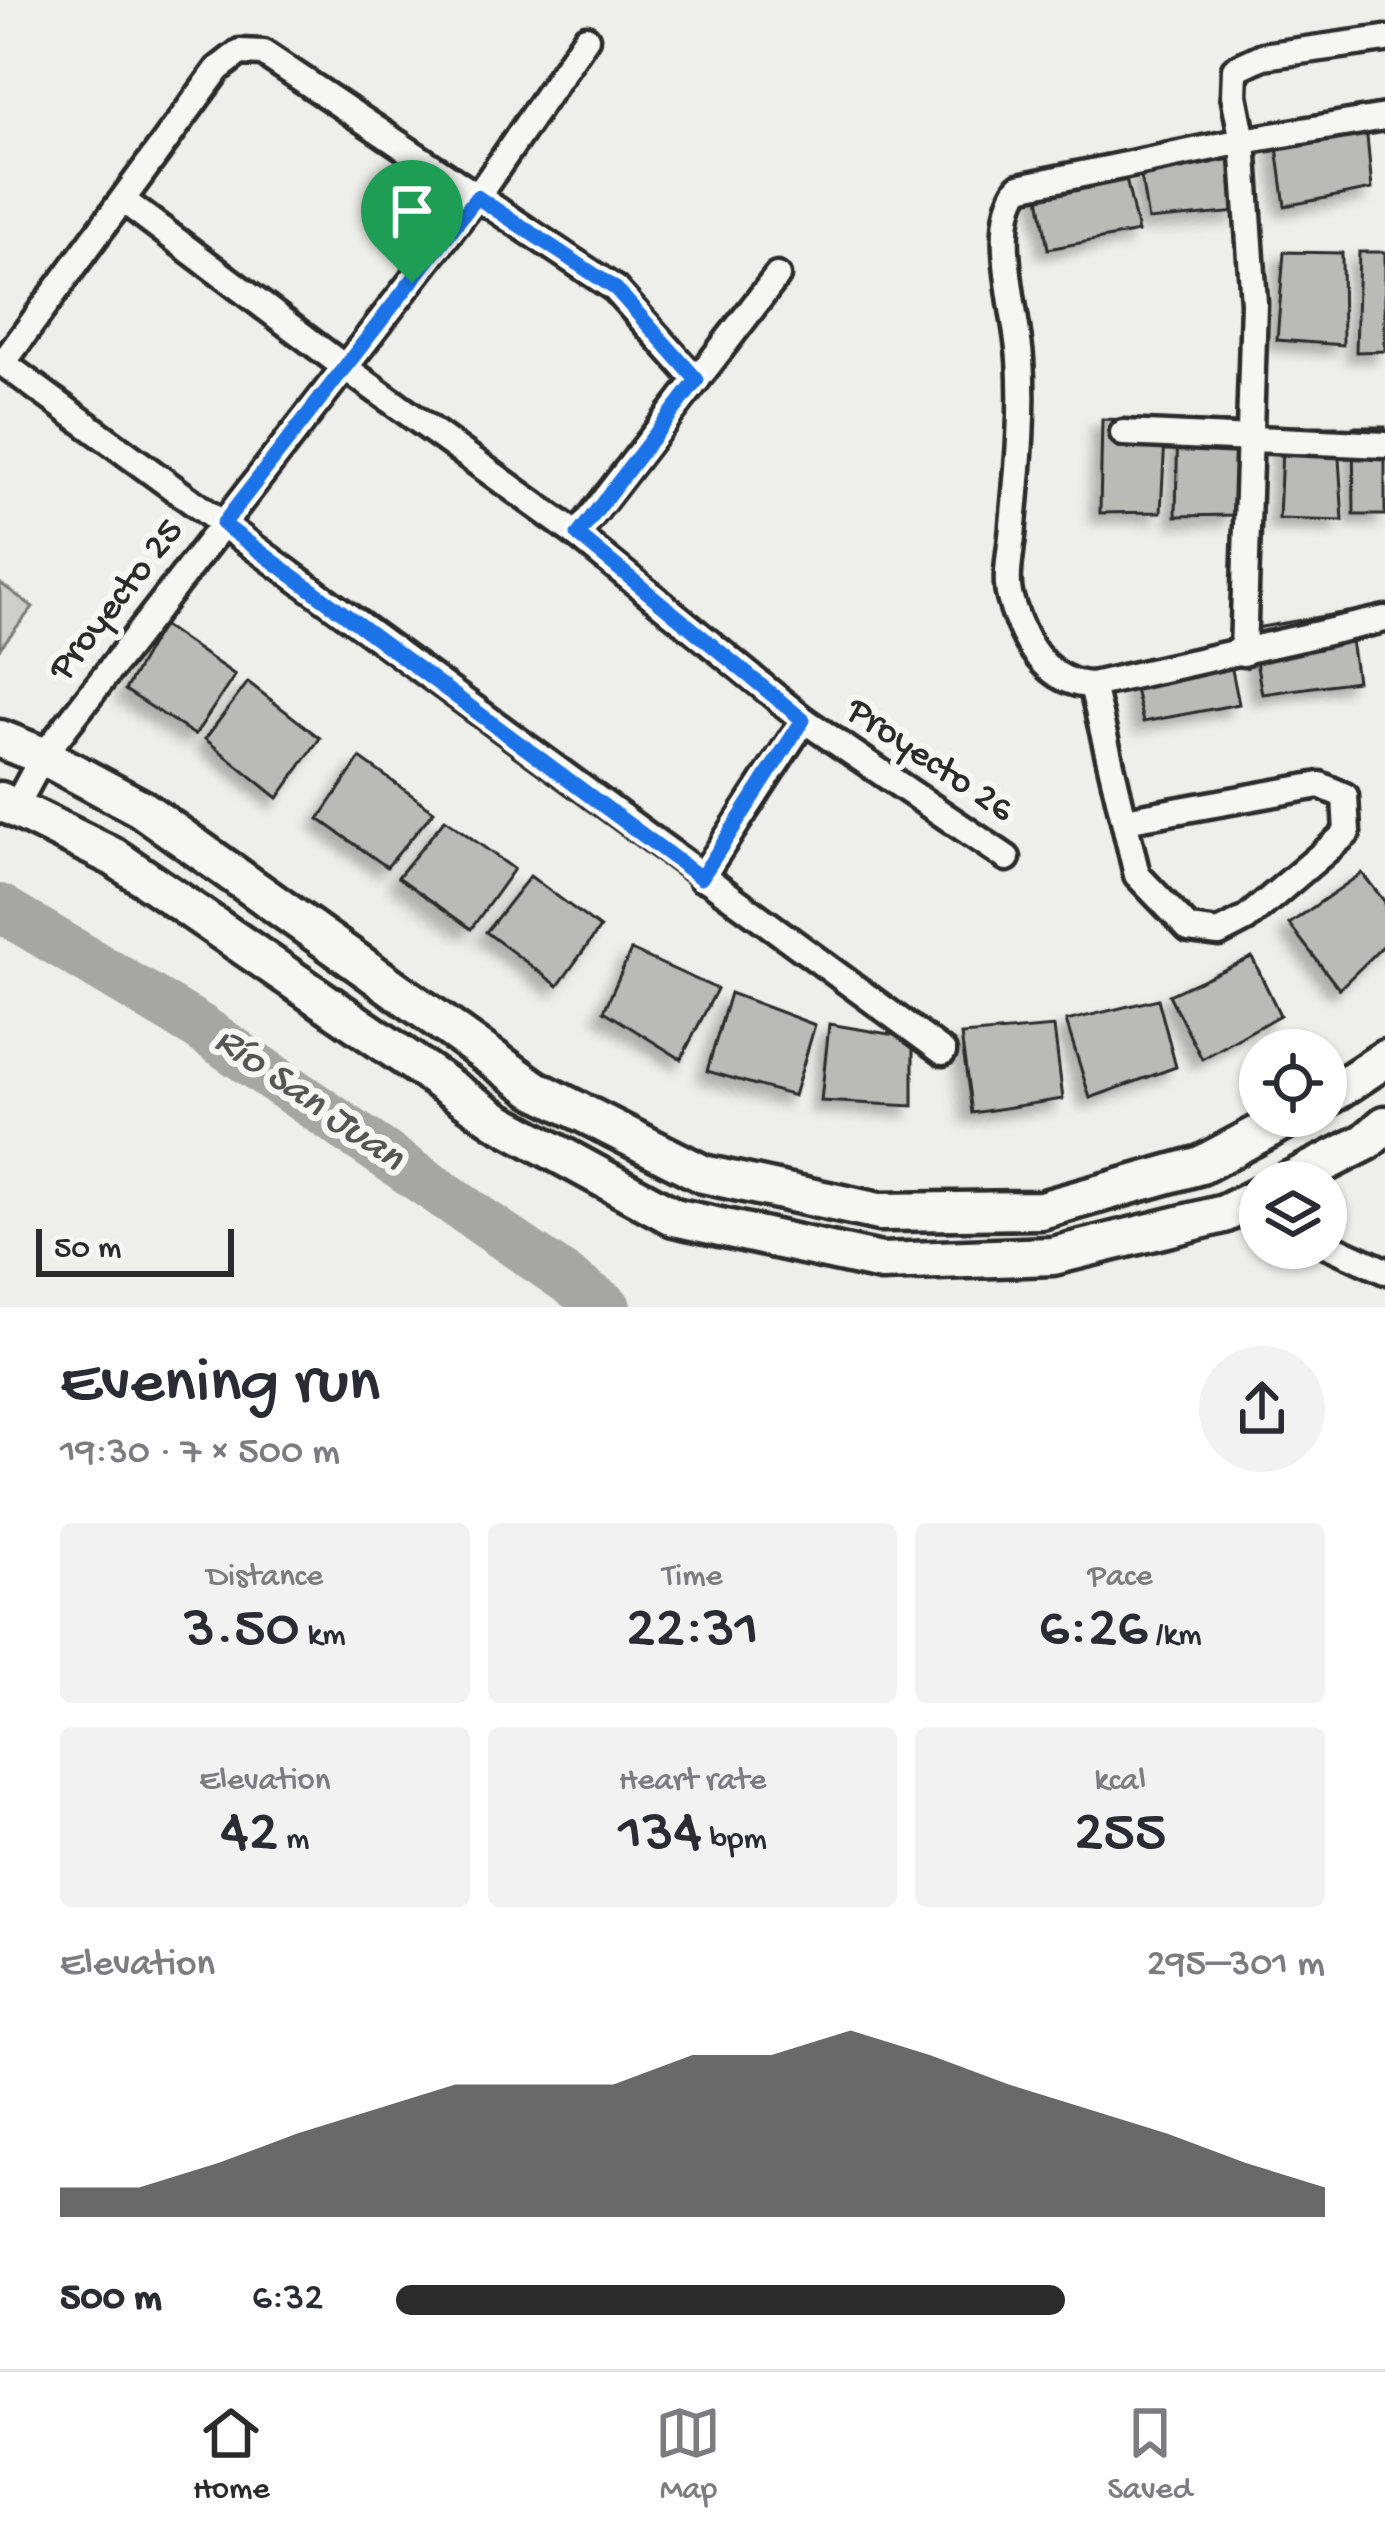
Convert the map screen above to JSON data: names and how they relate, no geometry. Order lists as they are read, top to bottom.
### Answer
{
  "streets": {
    "street": ["Proyecto 25", "Proyecto 26"]
  },
  "crossings": [
    ["Proyecto 25", "Proyecto 26"]
  ],
  "water": ["Río San Juan"],
  "scale_bar": "50 m",
  "page": {
    "scale": "50 m",
    "heading": ["Evening run", "19:30 · 7 × 500 m"],
    "stats": [
      ["Distance", "3.50 km"],
      ["Time", "22:31"],
      ["Pace", "6:26 /km"],
      ["Elevation", "42 m"],
      ["Heart rate", "134 bpm"],
      ["kcal", "255"]
    ],
    "chart": ["Elevation", "295–301 m"],
    "list": [
      {
        "name": "500 m",
        "note": "6:32"
      }
    ],
    "tabs": ["Home", "Map", "Saved"]
  }
}
